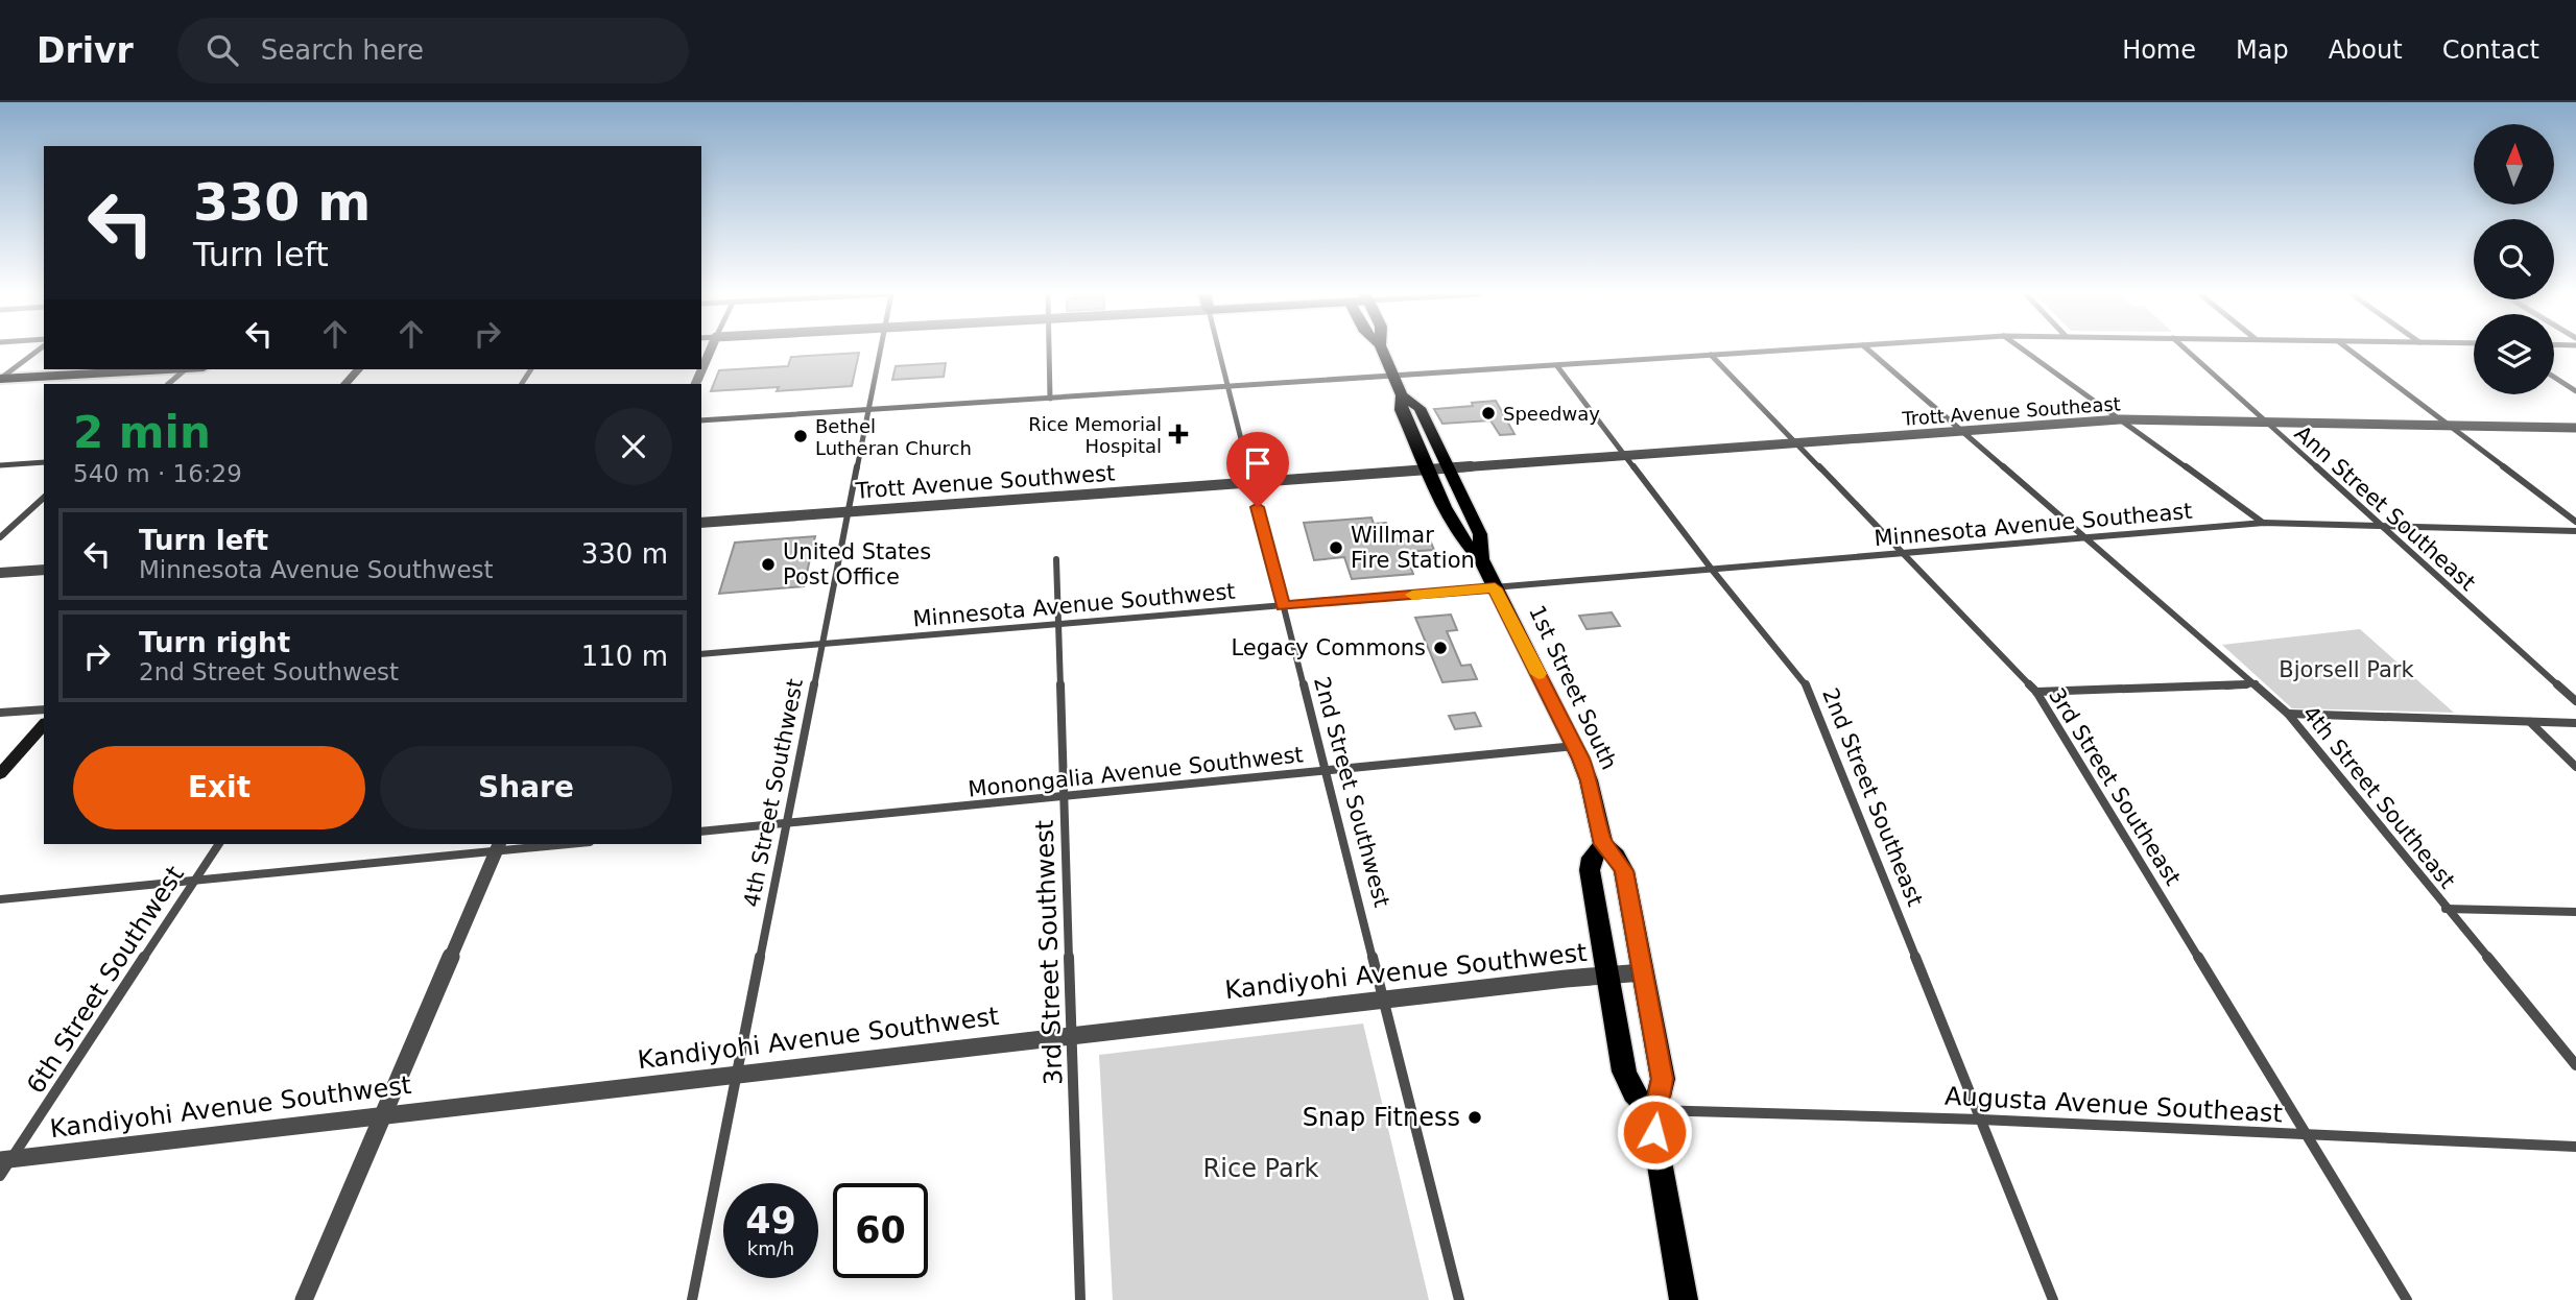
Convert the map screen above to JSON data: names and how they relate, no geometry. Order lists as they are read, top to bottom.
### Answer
{
  "streets": {
    "main road": ["1st Street South"],
    "street": [
      "Trott Avenue Southeast",
      "Trott Avenue Southwest",
      "Ann Street Southeast",
      "Minnesota Avenue Southeast",
      "Minnesota Avenue Southwest",
      "Monongalia Avenue Southwest",
      "3rd Street Southeast",
      "2nd Street Southwest",
      "4th Street Southwest",
      "2nd Street Southeast",
      "4th Street Southeast",
      "3rd Street Southwest",
      "Kandiyohi Avenue Southwest",
      "6th Street Southwest",
      "Augusta Avenue Southeast"
    ]
  },
  "crossings": [
    ["Trott Avenue Southeast", "Trott Avenue Southwest"],
    ["Trott Avenue Southeast", "Ann Street Southeast"],
    ["Trott Avenue Southeast", "1st Street South"],
    ["Trott Avenue Southeast", "3rd Street Southeast"],
    ["Trott Avenue Southeast", "2nd Street Southeast"],
    ["Trott Avenue Southeast", "4th Street Southeast"],
    ["Trott Avenue Southwest", "1st Street South"],
    ["Trott Avenue Southwest", "2nd Street Southwest"],
    ["Trott Avenue Southwest", "4th Street Southwest"],
    ["Ann Street Southeast", "Minnesota Avenue Southeast"],
    ["Minnesota Avenue Southeast", "Minnesota Avenue Southwest"],
    ["Minnesota Avenue Southeast", "1st Street South"],
    ["Minnesota Avenue Southeast", "3rd Street Southeast"],
    ["Minnesota Avenue Southeast", "2nd Street Southeast"],
    ["Minnesota Avenue Southeast", "4th Street Southeast"],
    ["Minnesota Avenue Southwest", "1st Street South"],
    ["Minnesota Avenue Southwest", "2nd Street Southwest"],
    ["Minnesota Avenue Southwest", "4th Street Southwest"],
    ["Minnesota Avenue Southwest", "3rd Street Southwest"],
    ["1st Street South", "Monongalia Avenue Southwest"],
    ["1st Street South", "Kandiyohi Avenue Southwest"],
    ["1st Street South", "Augusta Avenue Southeast"],
    ["Monongalia Avenue Southwest", "2nd Street Southwest"],
    ["Monongalia Avenue Southwest", "4th Street Southwest"],
    ["Monongalia Avenue Southwest", "3rd Street Southwest"],
    ["3rd Street Southeast", "Augusta Avenue Southeast"],
    ["2nd Street Southwest", "Kandiyohi Avenue Southwest"],
    ["4th Street Southwest", "Kandiyohi Avenue Southwest"],
    ["2nd Street Southeast", "Augusta Avenue Southeast"],
    ["3rd Street Southwest", "Kandiyohi Avenue Southwest"],
    ["Kandiyohi Avenue Southwest", "6th Street Southwest"]
  ],
  "parks": ["Bjorsell Park", "Rice Park"],
  "places": {
    "other": [
      "Speedway",
      "Bethel Lutheran Church",
      "Willmar Fire Station",
      "United States Post Office",
      "Legacy Commons",
      "Snap Fitness"
    ],
    "health": ["Rice Memorial Hospital"]
  },
  "north": "top",
  "page": {
    "header": "Drivr",
    "search": "Search here",
    "nav": [
      "Home",
      "Map",
      "About",
      "Contact"
    ],
    "turn": ["330 m", "Turn left"],
    "heading": ["2 min", "540 m · 16:29"],
    "list": [
      {
        "name": "Turn left",
        "note": "Minnesota Avenue Southwest",
        "value": "330 m"
      },
      {
        "name": "Turn right",
        "note": "2nd Street Southwest",
        "value": "110 m"
      }
    ],
    "buttons": ["Exit", "Share"],
    "speed": "49 km/h",
    "limit": "60"
  }
}
